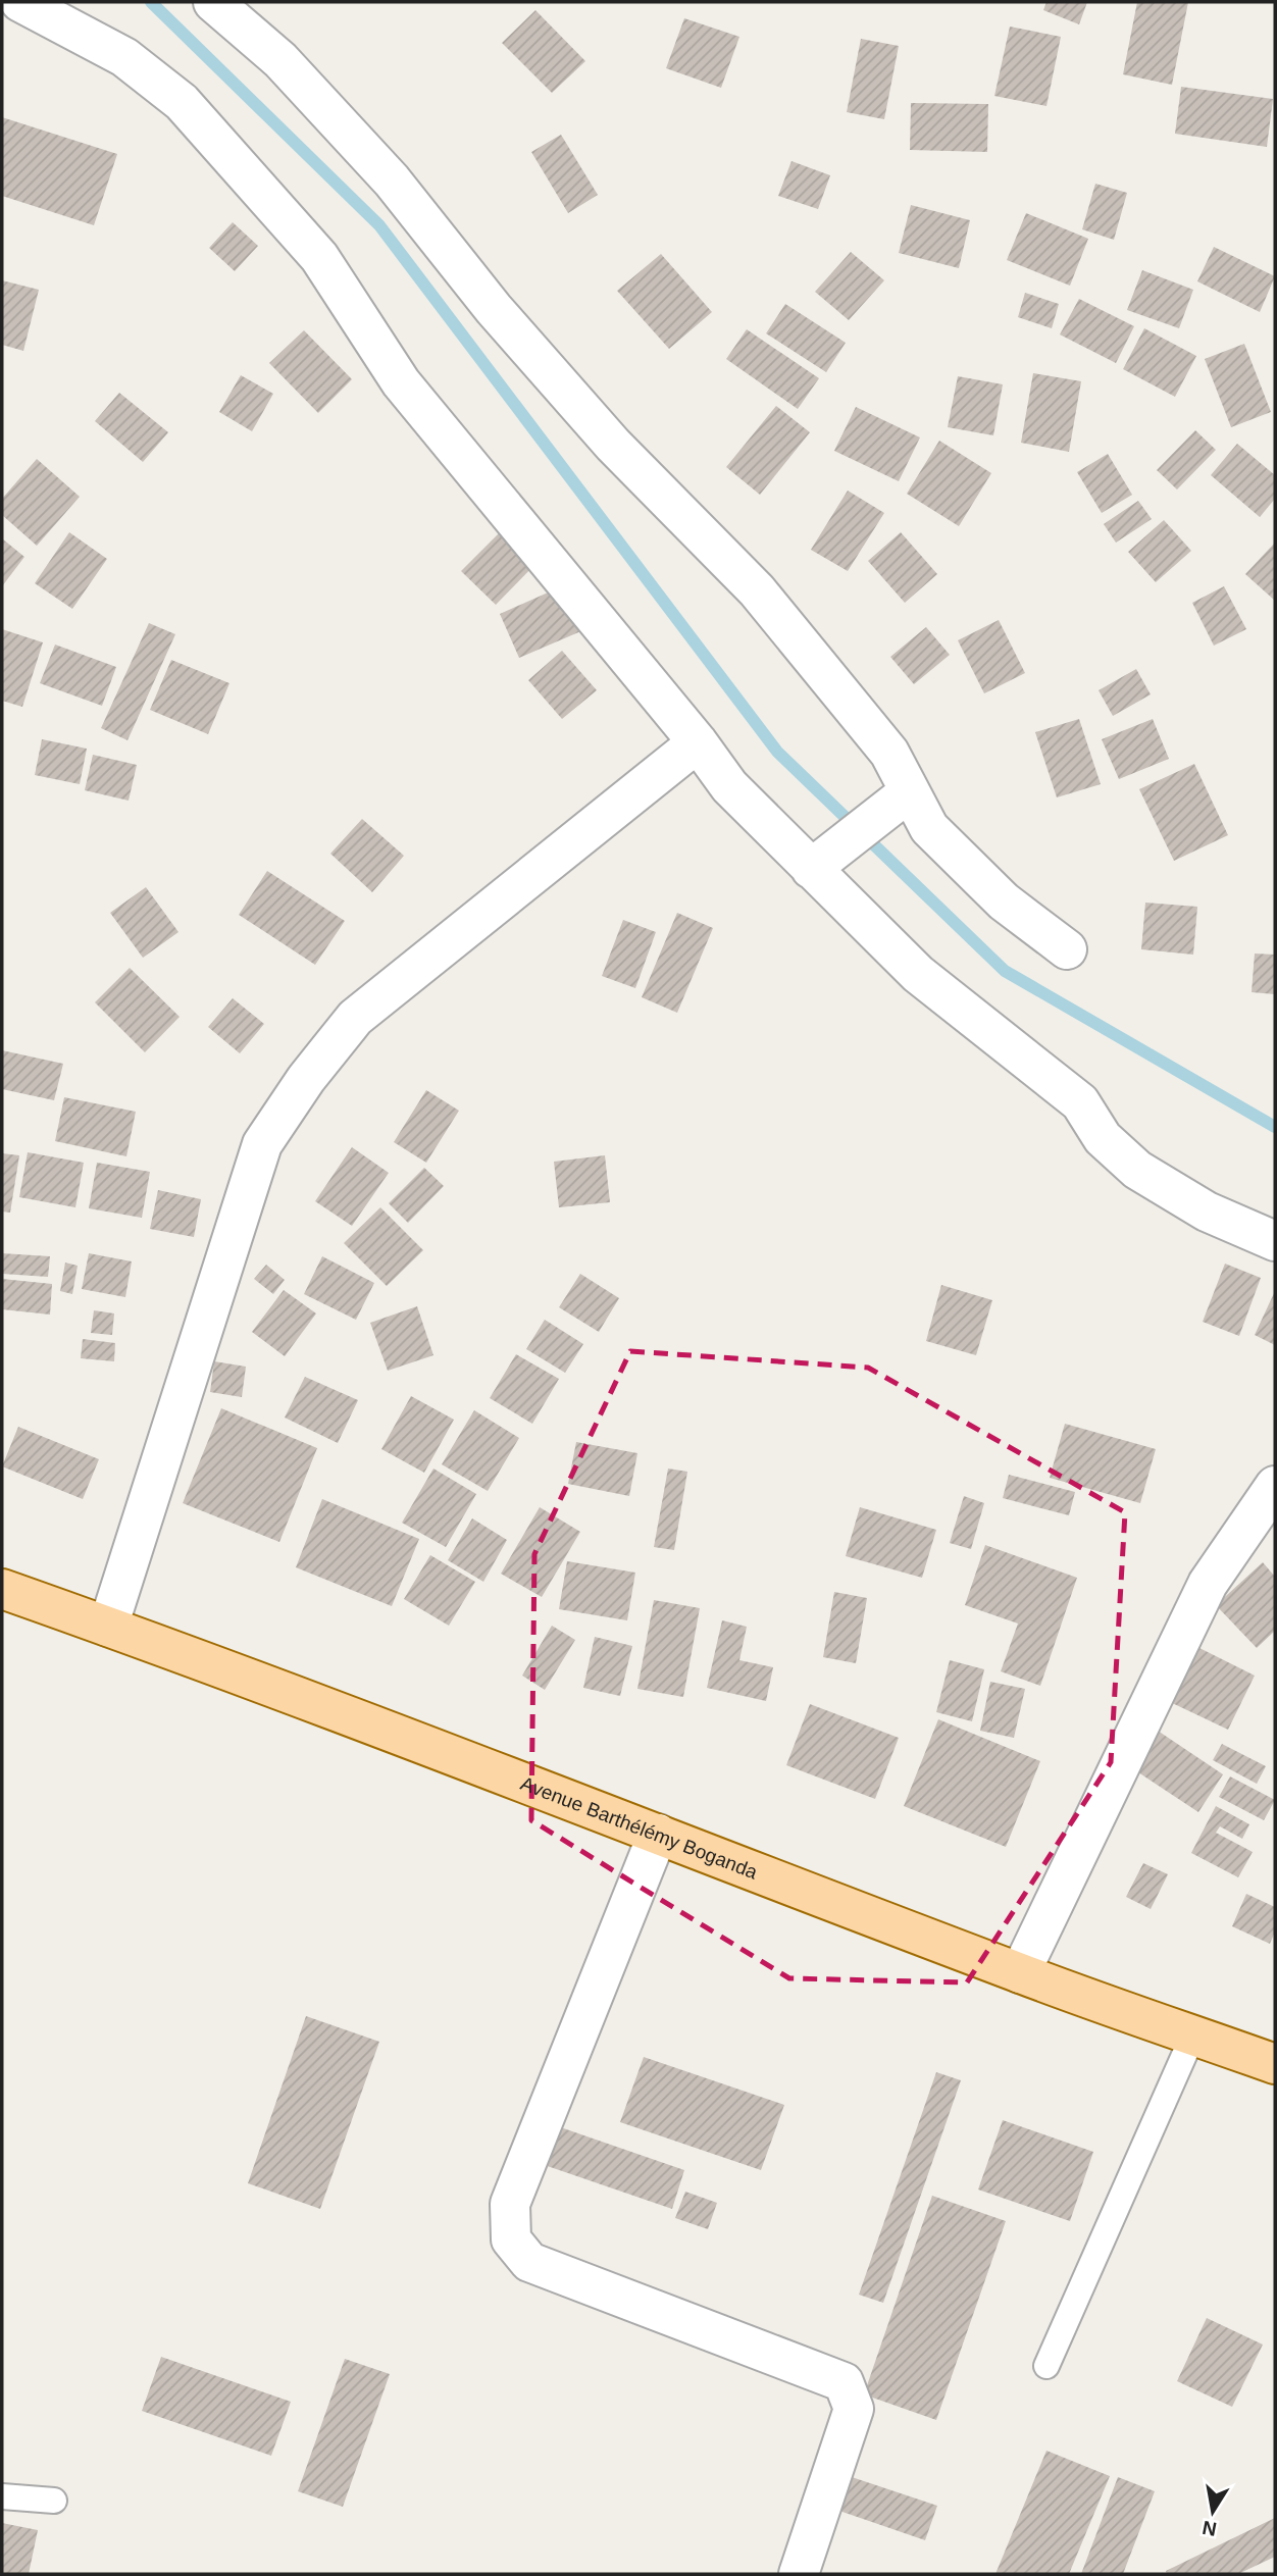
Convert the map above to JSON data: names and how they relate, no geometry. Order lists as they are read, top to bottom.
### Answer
{
  "streets": {
    "main road": ["Avenue Barthélémy Boganda"]
  },
  "north": "bottom"
}
